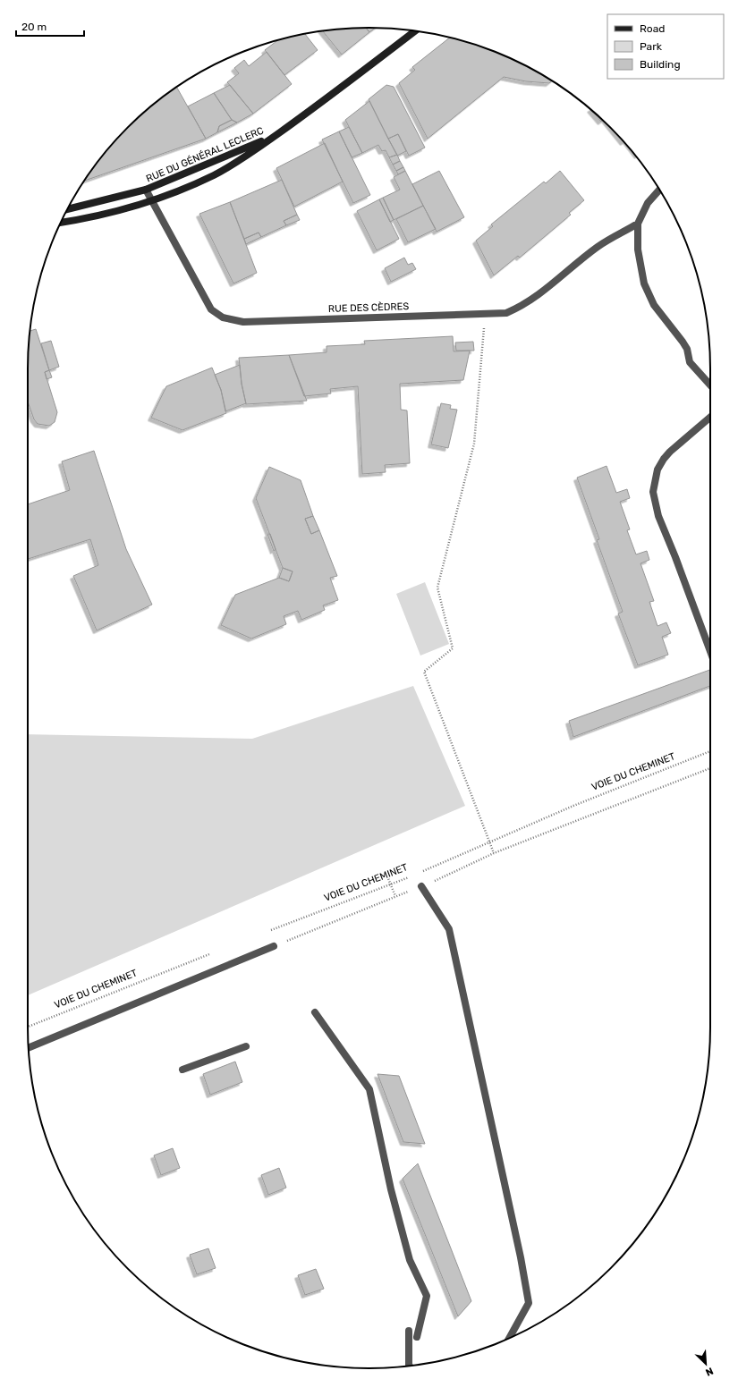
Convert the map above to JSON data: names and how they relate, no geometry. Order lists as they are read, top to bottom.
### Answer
{
  "streets": {
    "main road": ["RUE DU GÉNÉRAL LECLERC"],
    "street": ["RUE DES CÈDRES"],
    "path": ["VOIE DU CHEMINET"]
  },
  "crossings": [
    ["RUE DU GÉNÉRAL LECLERC", "RUE DES CÈDRES"]
  ],
  "legend": ["Road", "Park", "Building"],
  "scale_bar": "20 m",
  "north": "bottom right"
}
